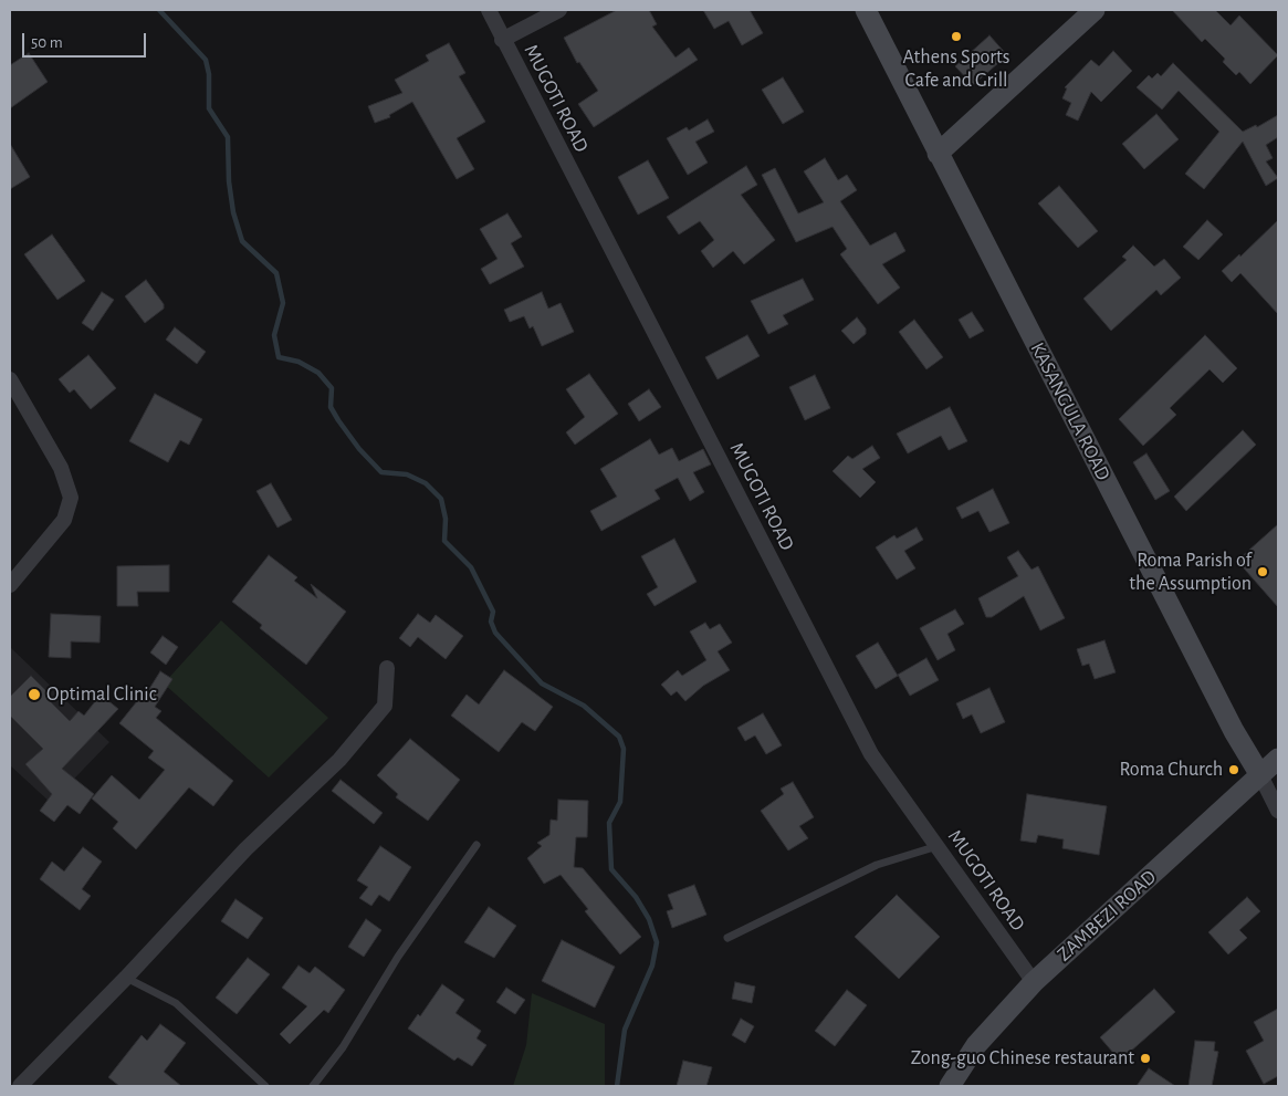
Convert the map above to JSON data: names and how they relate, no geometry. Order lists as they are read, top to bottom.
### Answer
{
  "streets": {
    "main road": ["KASANGULA ROAD", "ZAMBEZI ROAD"],
    "street": ["MUGOTI ROAD"]
  },
  "crossings": [
    ["MUGOTI ROAD", "ZAMBEZI ROAD"],
    ["KASANGULA ROAD", "ZAMBEZI ROAD"]
  ],
  "places": [
    "Athens Sports Cafe and Grill",
    "Roma Parish of the Assumption",
    "Optimal Clinic",
    "Roma Church",
    "Zong-guo Chinese restaurant"
  ],
  "scale_bar": "50 m"
}
